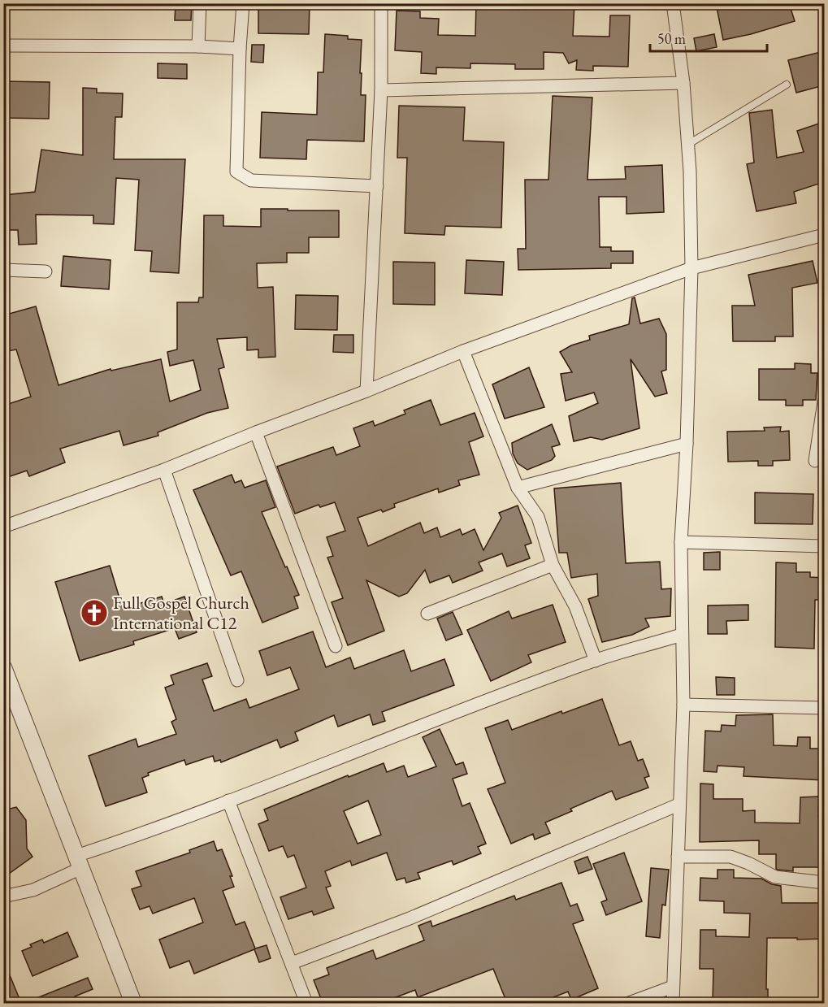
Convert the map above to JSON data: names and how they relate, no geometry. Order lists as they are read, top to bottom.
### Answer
{
  "places": {
    "church": ["Full Gospel Church International C12"]
  },
  "scale_bar": "50 m"
}
